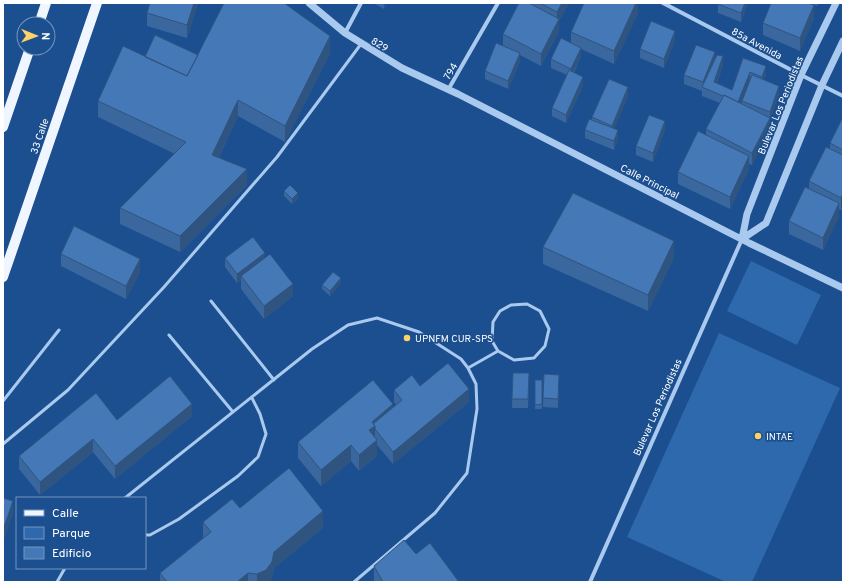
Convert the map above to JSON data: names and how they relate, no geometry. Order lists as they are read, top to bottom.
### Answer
{
  "streets": {
    "main road": ["33 Calle"],
    "street": [
      "85a Avenida",
      "829",
      "794",
      "Bulevar Los Periodistas",
      "Calle Principal"
    ]
  },
  "crossings": [
    ["85a Avenida", "Bulevar Los Periodistas"],
    ["829", "794"],
    ["829", "Calle Principal"],
    ["794", "Calle Principal"],
    ["Bulevar Los Periodistas", "Calle Principal"]
  ],
  "places": ["UPNFM CUR-SPS", "INTAE"],
  "legend": ["Calle", "Parque", "Edificio"],
  "north": "right"
}
